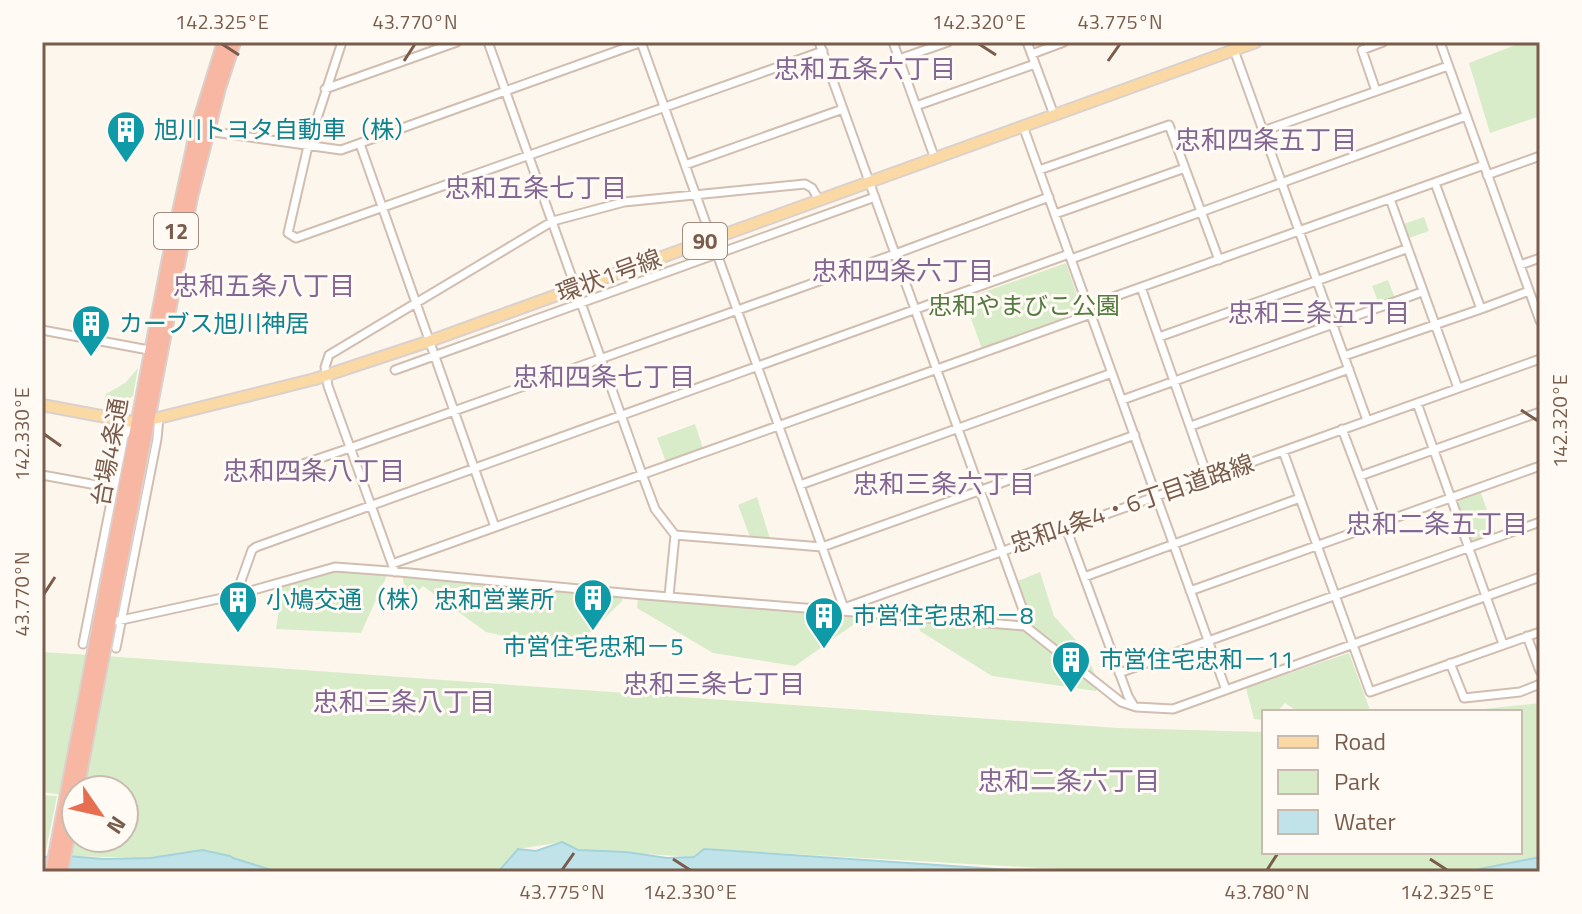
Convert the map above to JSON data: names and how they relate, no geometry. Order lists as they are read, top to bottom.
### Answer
{
  "streets": {
    "highway": ["12", "台場4条通"],
    "main road": ["90", "環状1号線"],
    "street": ["忠和4条4・6丁目道路線"]
  },
  "crossings": [
    ["環状1号線", "台場4条通"],
    ["環状1号線", "忠和4条4・6丁目道路線"]
  ],
  "districts": [
    "忠和五条六丁目",
    "忠和四条五丁目",
    "忠和五条七丁目",
    "忠和四条六丁目",
    "忠和五条八丁目",
    "忠和三条五丁目",
    "忠和四条七丁目",
    "忠和四条八丁目",
    "忠和三条六丁目",
    "忠和二条五丁目",
    "忠和三条七丁目",
    "忠和三条八丁目",
    "忠和二条六丁目"
  ],
  "parks": ["忠和やまびこ公園"],
  "places": {
    "building": [
      "旭川トヨタ自動車（株）",
      "カーブス旭川神居",
      "市営住宅忠和－5",
      "小鳩交通（株）忠和営業所",
      "市営住宅忠和－8",
      "市営住宅忠和－11"
    ]
  },
  "legend": ["Road", "Park", "Water"],
  "north": "bottom right",
  "coordinates": [
    "142.325°E",
    "43.770°N",
    "142.320°E",
    "43.775°N",
    "142.330°E",
    "43.780°N"
  ]
}
